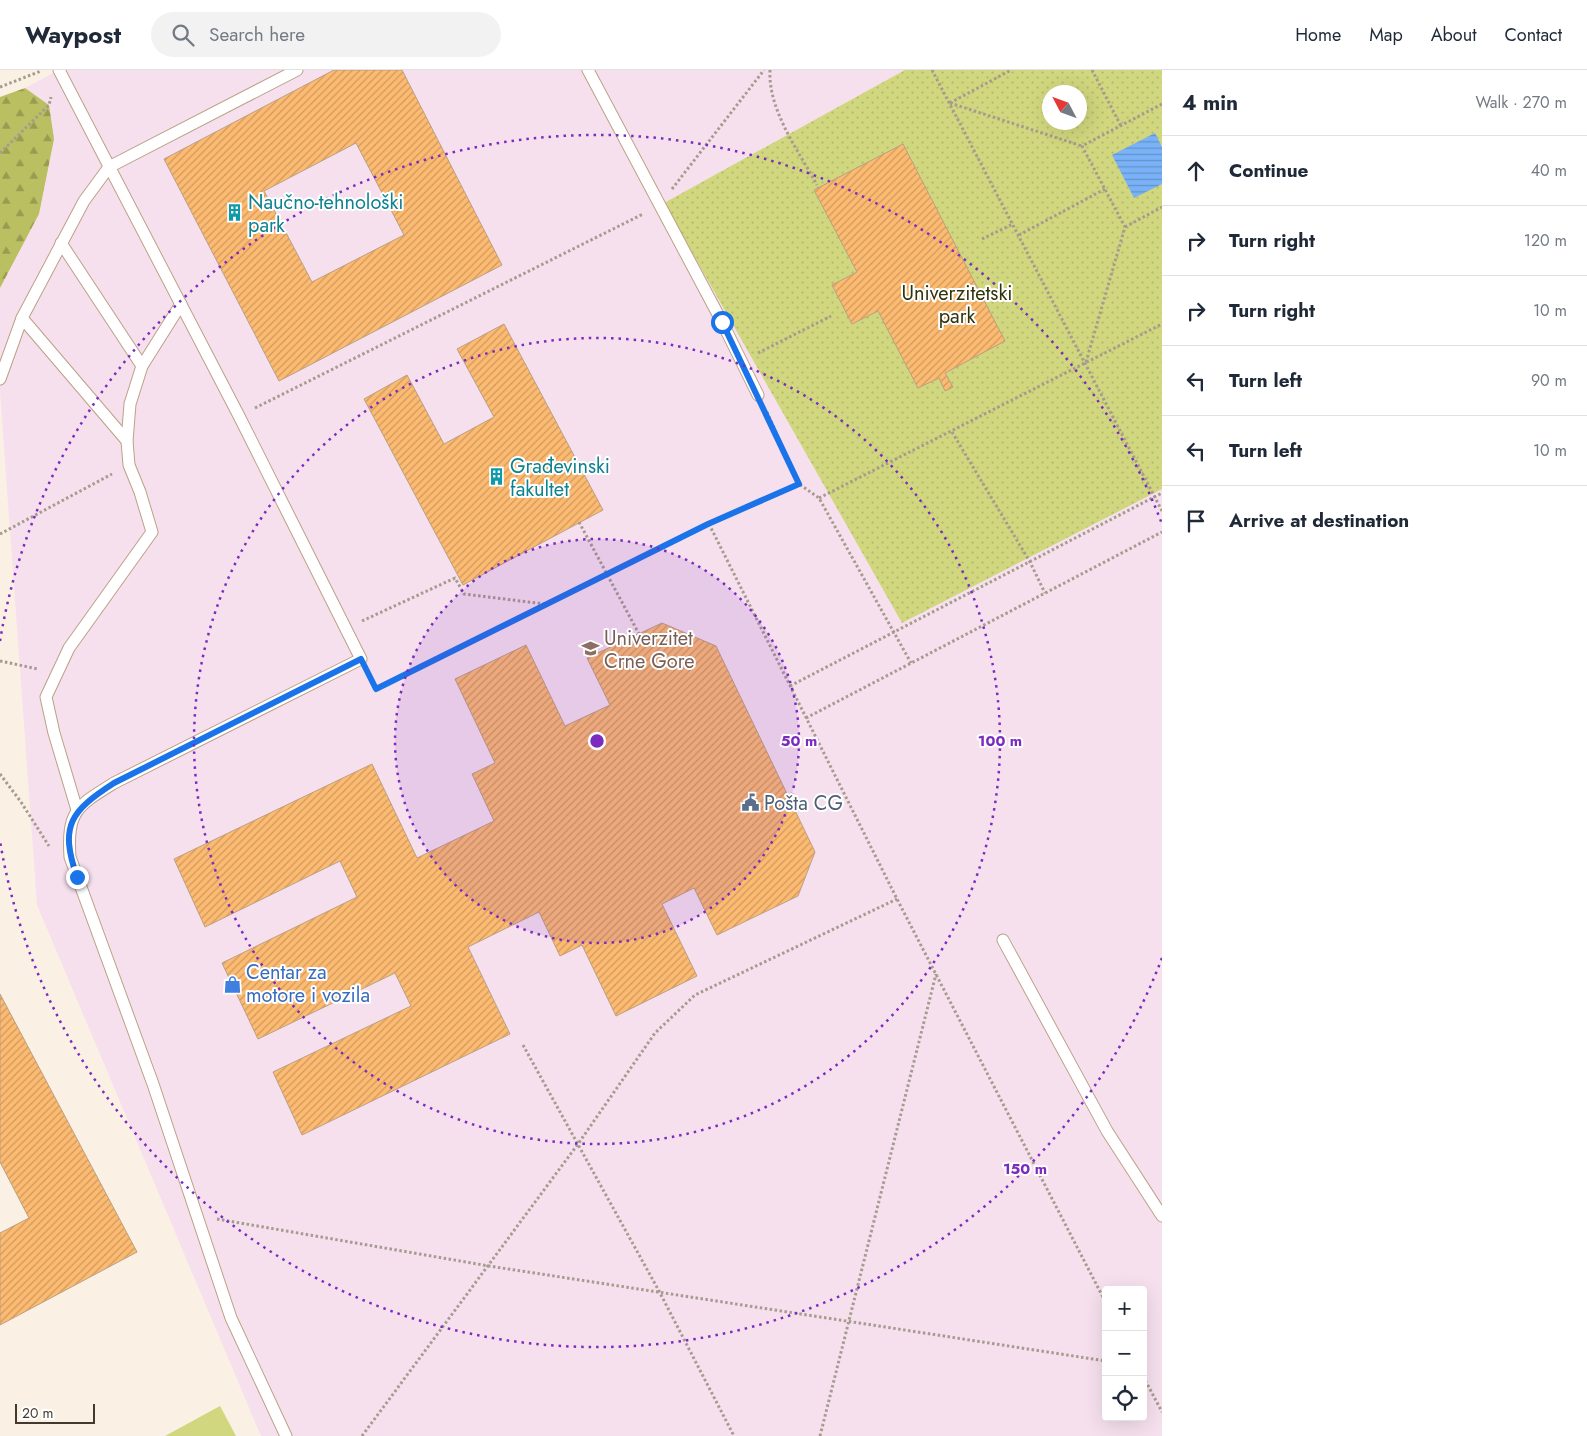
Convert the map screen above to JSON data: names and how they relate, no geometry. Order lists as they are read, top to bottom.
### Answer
{
  "parks": ["Univerzitetski park"],
  "places": {
    "building": ["Naučno-tehnološki park", "Građevinski fakultet"],
    "school or university": ["Univerzitet Crne Gore"],
    "public building": ["Pošta CG"],
    "shop": ["Centar za motore i vozila"]
  },
  "scale_bar": "20 m",
  "north": "top left",
  "page": {
    "header": "Waypost",
    "search": "Search here",
    "nav": [
      "Home",
      "Map",
      "About",
      "Contact"
    ],
    "heading": ["4 min", "Walk · 270 m"],
    "list": [
      ["Continue", "40 m"],
      ["Turn right", "120 m"],
      ["Turn right", "10 m"],
      ["Turn left", "90 m"],
      ["Turn left", "10 m"],
      "Arrive at destination"
    ],
    "map_buttons": ["+", "−"],
    "scale": "20 m"
  },
  "rings": ["50 m", "100 m", "150 m"]
}
